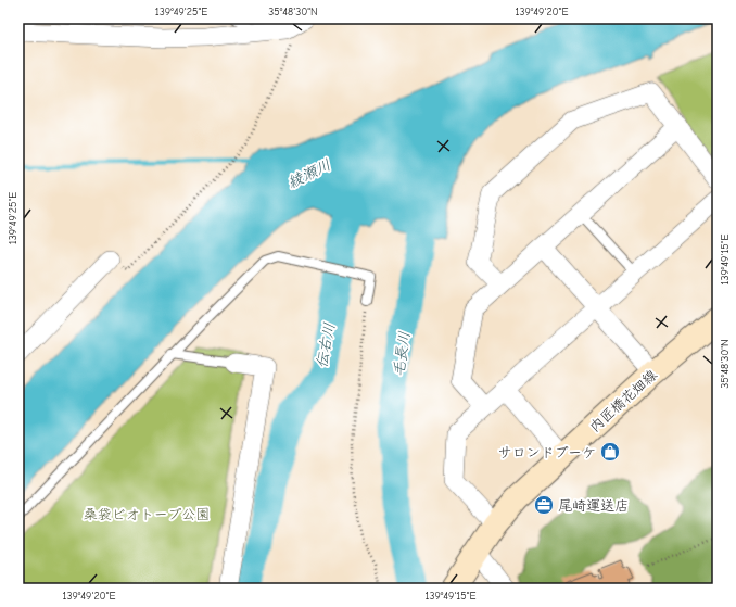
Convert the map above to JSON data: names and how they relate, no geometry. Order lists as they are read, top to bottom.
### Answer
{
  "streets": {
    "main road": ["内匠橋花畑線"]
  },
  "water": ["綾瀬川", "伝右川", "毛長川"],
  "parks": ["桑袋ビオトープ公園"],
  "places": {
    "shop": ["サロンドブーケ"],
    "office": ["尾崎運送店"]
  },
  "coordinates": [
    "139°49'25\"E",
    "35°48'30\"N",
    "139°49'20\"E",
    "139°49'15\"E"
  ]
}
